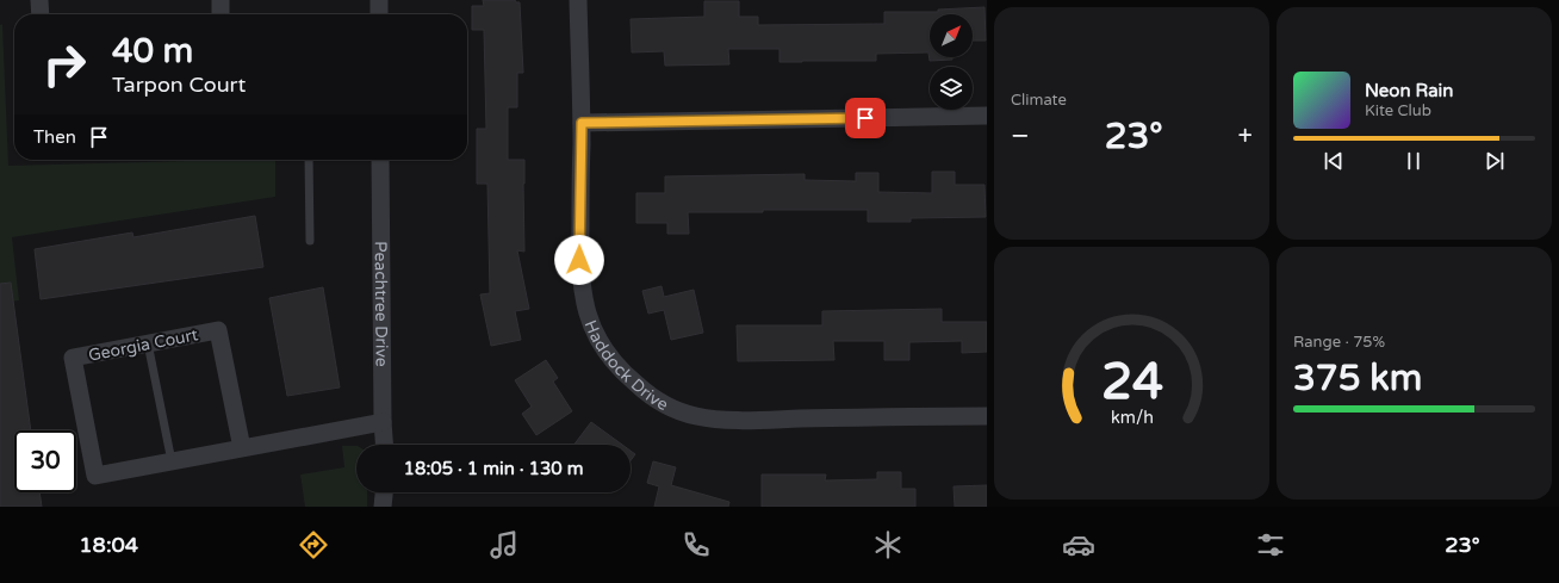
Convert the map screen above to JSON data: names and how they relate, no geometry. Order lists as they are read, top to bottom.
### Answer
{
  "streets": {
    "street": ["Peachtree Drive", "Georgia Court", "Haddock Drive"]
  },
  "crossings": [
    ["Peachtree Drive", "Georgia Court"]
  ],
  "north": "top right",
  "page": {
    "tile": [
      "Climate",
      ["Range · 75%", "375 km"]
    ],
    "turn": ["40 m", "Tarpon Court"],
    "song": ["Neon Rain", "Kite Club"],
    "then": "Then",
    "heat": ["−", "23°", "+"],
    "limit": "30",
    "trip": "18:05 · 1 min · 130 m",
    "tabs": ["18:04", "23°"],
    "gauge": ["24", "km/h"]
  }
}
